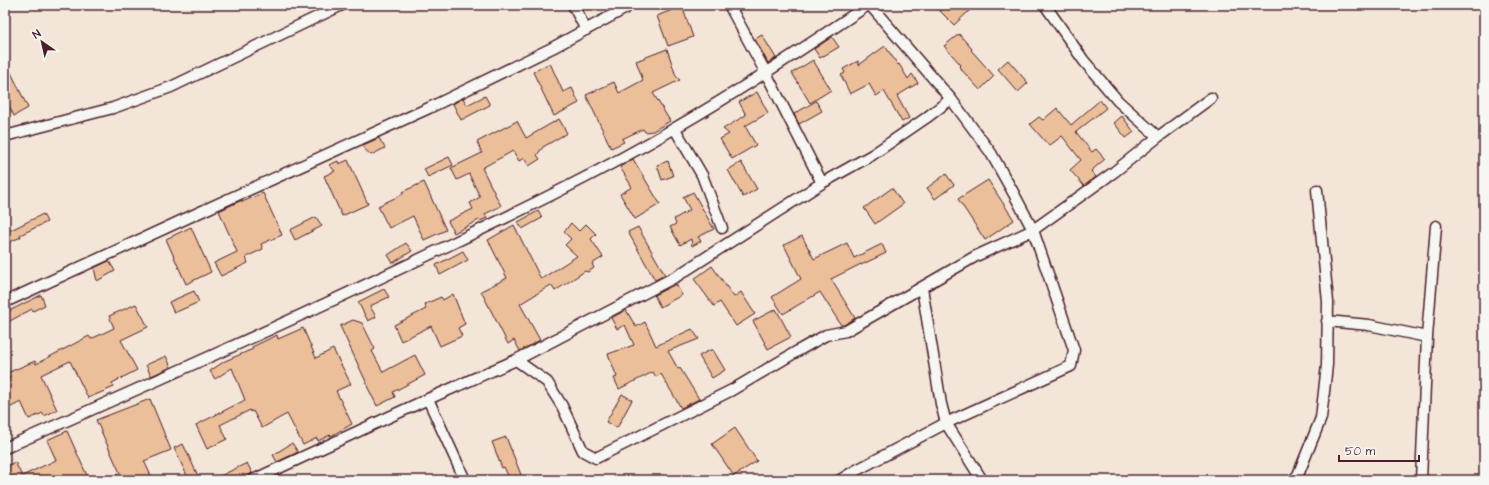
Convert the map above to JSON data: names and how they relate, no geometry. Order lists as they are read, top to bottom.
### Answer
{
  "scale_bar": "50 m",
  "north": "top left"
}
